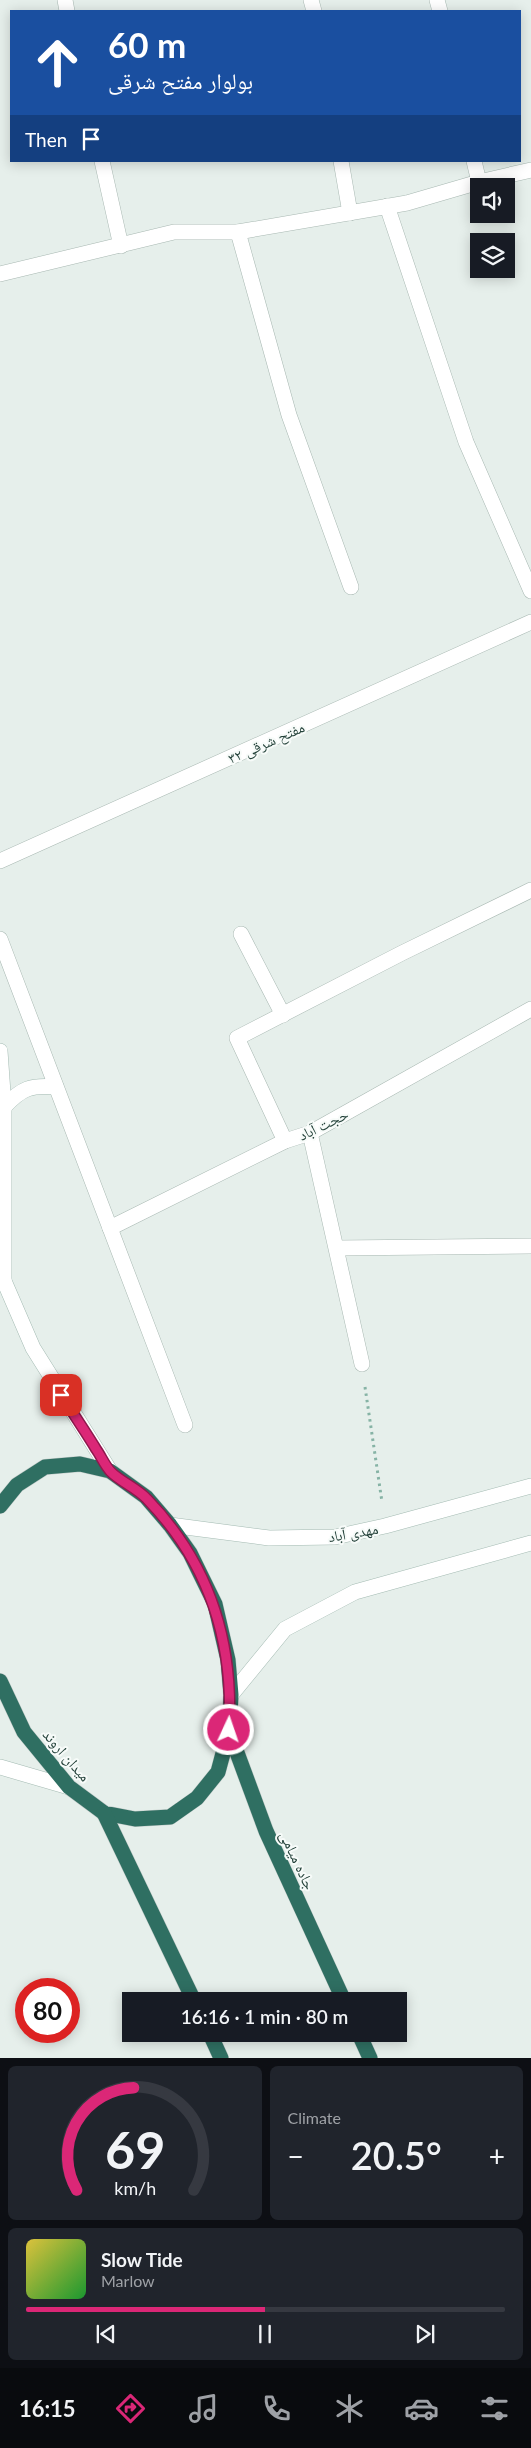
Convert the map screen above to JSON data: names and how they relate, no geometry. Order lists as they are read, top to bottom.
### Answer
{
  "streets": {
    "highway": ["میدان اروند", "جاده میامی"],
    "street": ["مفتح شرقی ۳۲", "حجت آباد", "مهدی آباد"]
  },
  "crossings": [
    ["مهدی آباد", "میدان اروند"],
    ["میدان اروند", "جاده میامی"]
  ],
  "page": {
    "turn": ["60 m", "بولوار مفتح شرقی"],
    "then": "Then",
    "limit": "80",
    "trip": "16:16 · 1 min · 80 m",
    "tile": "Climate",
    "heat": ["−", "20.5°", "+"],
    "song": ["Slow Tide", "Marlow"],
    "tabs": "16:15",
    "gauge": ["69", "km/h"]
  }
}
